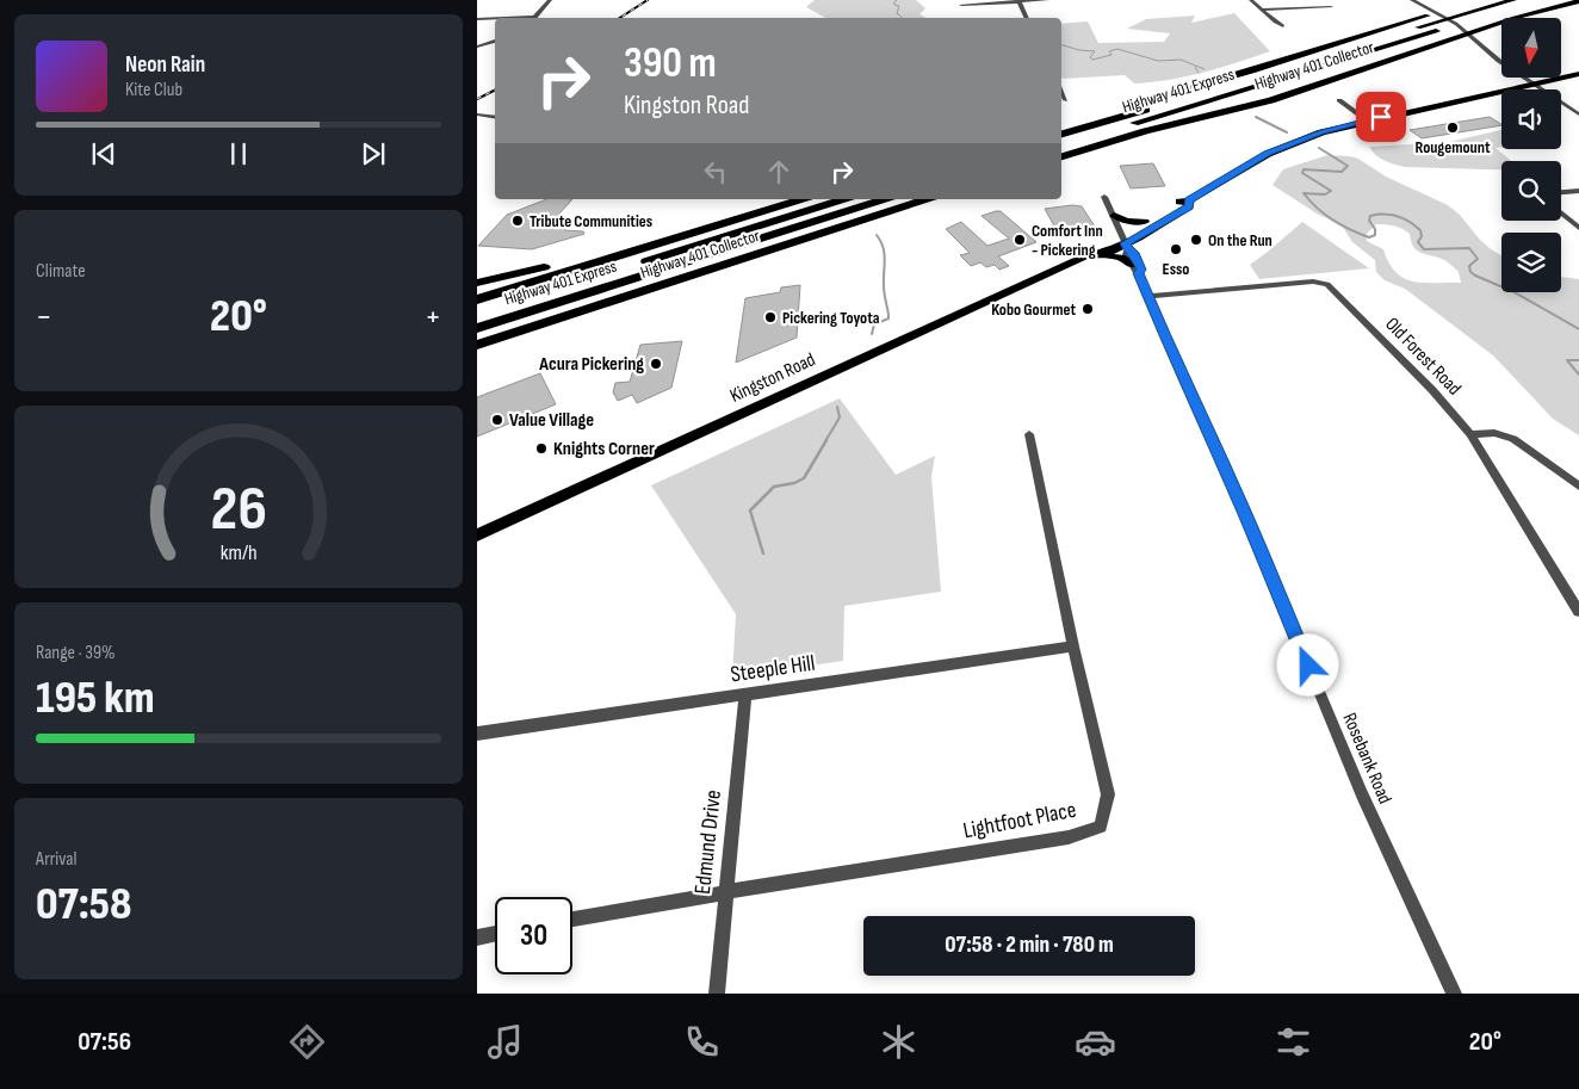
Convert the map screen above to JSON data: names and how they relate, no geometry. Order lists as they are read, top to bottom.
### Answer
{
  "streets": {
    "highway": ["Highway 401 Collector", "Highway 401 Express"],
    "main road": ["Kingston Road"],
    "street": [
      "Old Forest Road",
      "Steeple Hill",
      "Rosebank Road",
      "Lightfoot Place",
      "Edmund Drive"
    ]
  },
  "crossings": [
    ["Old Forest Road", "Rosebank Road"],
    ["Kingston Road", "Rosebank Road"],
    ["Steeple Hill", "Lightfoot Place"],
    ["Steeple Hill", "Edmund Drive"],
    ["Lightfoot Place", "Edmund Drive"]
  ],
  "places": [
    "Rougemount",
    "Tribute Communities",
    "Comfort Inn - Pickering",
    "On the Run",
    "Esso",
    "Kobo Gourmet",
    "Pickering Toyota",
    "Acura Pickering",
    "Value Village",
    "Knights Corner"
  ],
  "north": "bottom",
  "page": {
    "turn": ["390 m", "Kingston Road"],
    "song": ["Neon Rain", "Kite Club"],
    "tile": [
      "Climate",
      ["Range · 39%", "195 km"],
      ["Arrival", "07:58"]
    ],
    "heat": ["−", "20°", "+"],
    "limit": "30",
    "trip": "07:58 · 2 min · 780 m",
    "tabs": ["07:56", "20°"],
    "gauge": ["26", "km/h"]
  }
}
